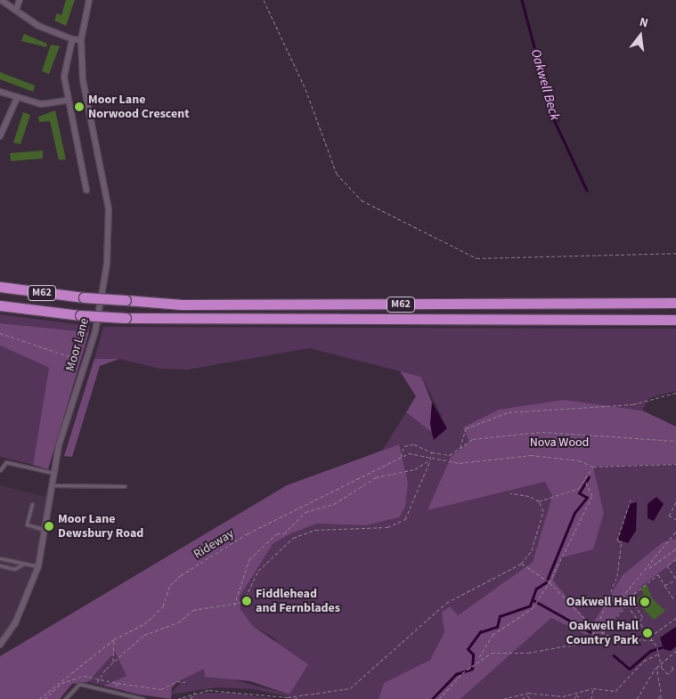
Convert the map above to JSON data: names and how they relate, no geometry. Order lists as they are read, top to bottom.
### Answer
{
  "streets": {
    "highway": ["M62"],
    "street": ["Moor Lane"],
    "path": ["Rideway"]
  },
  "water": ["Oakwell Beck"],
  "parks": ["Nova Wood"],
  "places": [
    "Moor Lane Norwood Crescent",
    "Moor Lane Dewsbury Road",
    "Fiddlehead and Fernblades",
    "Oakwell Hall",
    "Oakwell Hall Country Park"
  ],
  "north": "top"
}
